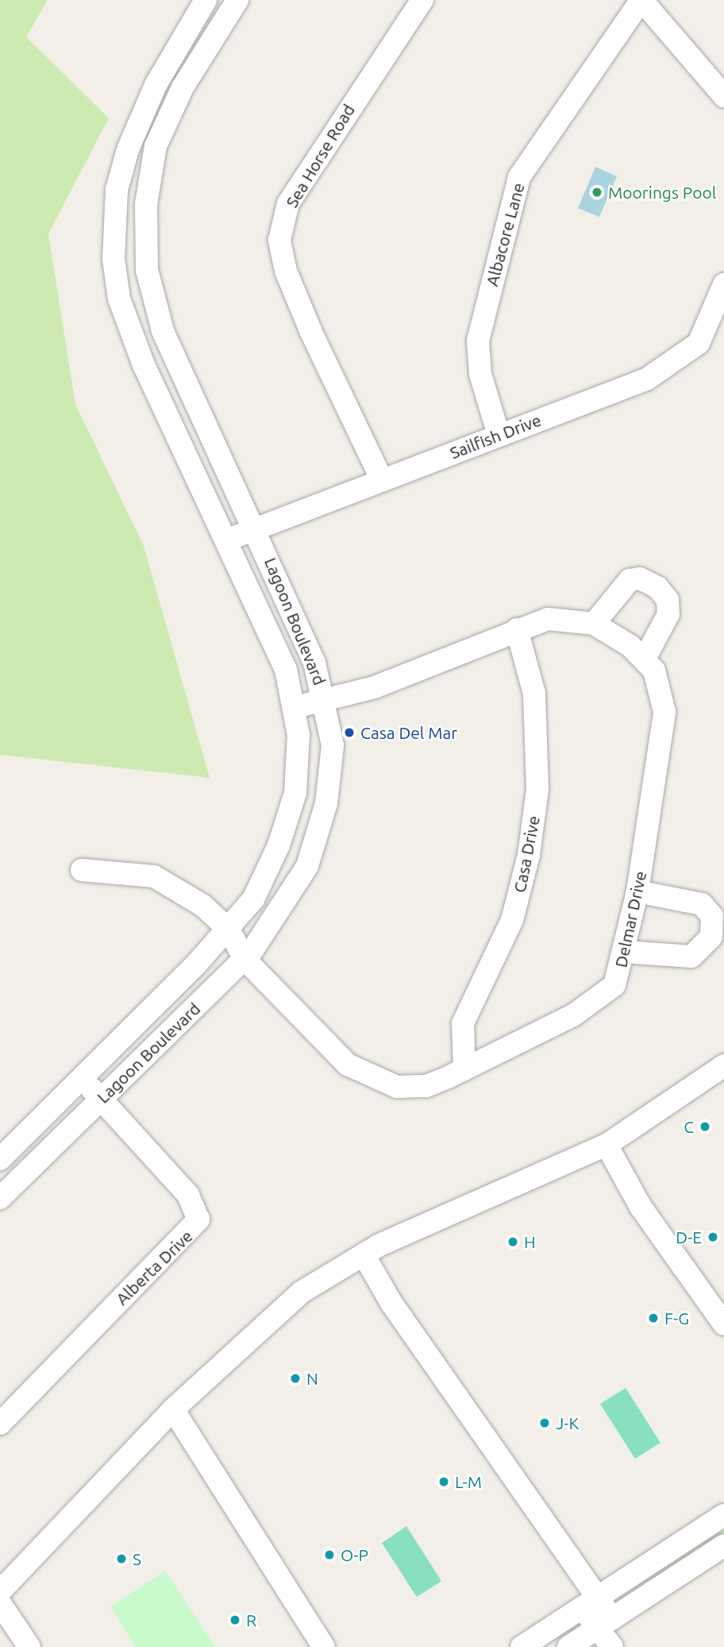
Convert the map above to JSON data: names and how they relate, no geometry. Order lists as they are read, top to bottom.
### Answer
{
  "streets": {
    "street": [
      "Sea Horse Road",
      "Albacore Lane",
      "Sailfish Drive",
      "Lagoon Boulevard",
      "Casa Drive",
      "Delmar Drive",
      "Alberta Drive"
    ]
  },
  "crossings": [
    ["Sea Horse Road", "Sailfish Drive"],
    ["Albacore Lane", "Sailfish Drive"],
    ["Sailfish Drive", "Lagoon Boulevard"],
    ["Lagoon Boulevard", "Delmar Drive"],
    ["Lagoon Boulevard", "Alberta Drive"],
    ["Casa Drive", "Delmar Drive"]
  ],
  "places": [
    "Moorings Pool",
    "Casa Del Mar",
    "C",
    "D-E",
    "H",
    "F-G",
    "N",
    "J-K",
    "L-M",
    "O-P",
    "S",
    "R"
  ]
}
